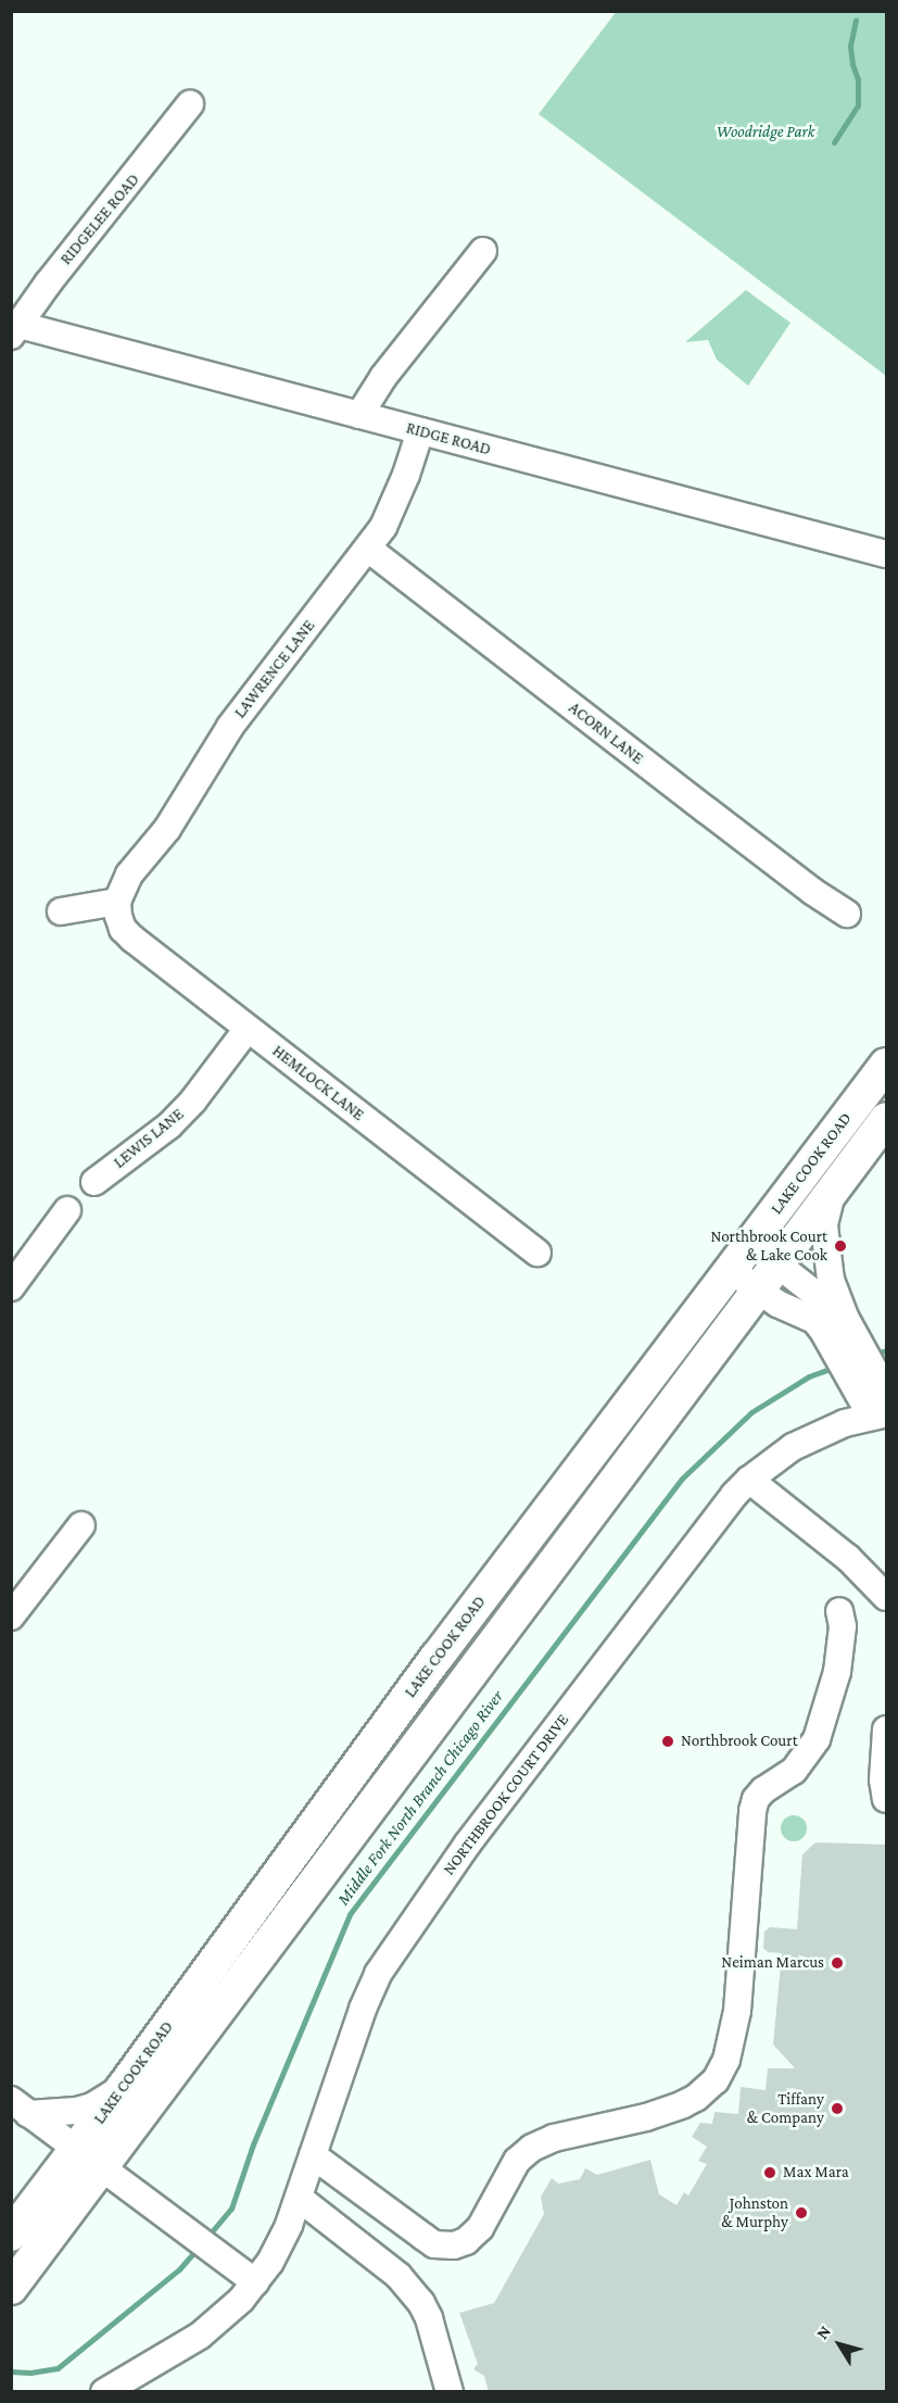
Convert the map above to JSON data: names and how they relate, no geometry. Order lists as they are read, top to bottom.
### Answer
{
  "streets": {
    "main road": ["LAKE COOK ROAD"],
    "street": [
      "RIDGELEE ROAD",
      "RIDGE ROAD",
      "LAWRENCE LANE",
      "ACORN LANE",
      "HEMLOCK LANE",
      "LEWIS LANE",
      "NORTHBROOK COURT DRIVE"
    ]
  },
  "crossings": [
    ["RIDGELEE ROAD", "RIDGE ROAD"],
    ["RIDGE ROAD", "LAWRENCE LANE"],
    ["LAWRENCE LANE", "ACORN LANE"],
    ["LAWRENCE LANE", "HEMLOCK LANE"],
    ["HEMLOCK LANE", "LEWIS LANE"]
  ],
  "water": ["Middle Fork North Branch Chicago River"],
  "parks": ["Woodridge Park"],
  "places": [
    "Northbrook Court & Lake Cook",
    "Northbrook Court",
    "Neiman Marcus",
    "Tiffany & Company",
    "Max Mara",
    "Johnston & Murphy"
  ],
  "north": "top left"
}
